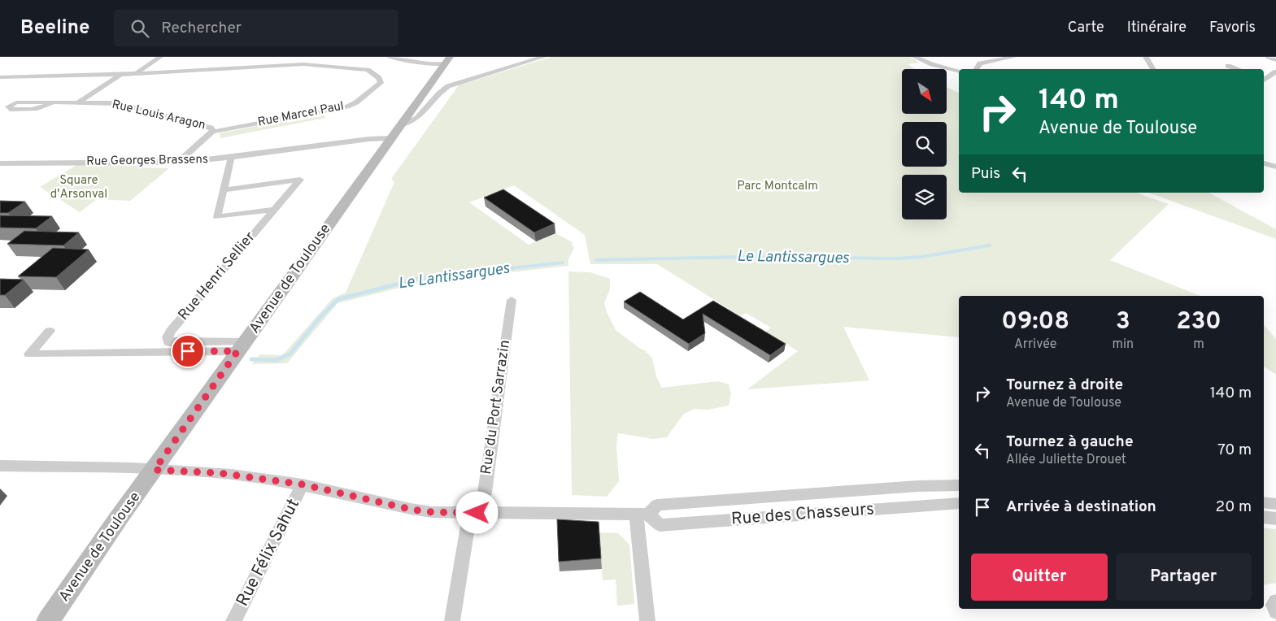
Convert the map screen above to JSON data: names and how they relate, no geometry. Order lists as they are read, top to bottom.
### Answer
{
  "streets": {
    "main road": ["Avenue de Toulouse"],
    "street": [
      "Rue Marcel Paul",
      "Rue Louis Aragon",
      "Rue Georges Brassens",
      "Rue Henri Sellier",
      "Rue du Port Sarrazin",
      "Rue des Chasseurs",
      "Rue Félix Sahut"
    ]
  },
  "crossings": [
    ["Rue Marcel Paul", "Rue Louis Aragon"],
    ["Rue Georges Brassens", "Rue Henri Sellier"],
    ["Rue Georges Brassens", "Avenue de Toulouse"],
    ["Rue Henri Sellier", "Avenue de Toulouse"]
  ],
  "water": ["Le Lantissargues"],
  "parks": ["Square d'Arsonval", "Parc Montcalm"],
  "north": "bottom right",
  "page": {
    "header": "Beeline",
    "search": "Rechercher",
    "nav": ["Carte", "Itinéraire", "Favoris"],
    "turn": ["140 m", "Avenue de Toulouse"],
    "then": "Puis",
    "eta": [
      "09:08",
      "Arrivée",
      "3",
      "min",
      "230",
      "m"
    ],
    "list": [
      {
        "name": "Tournez à droite",
        "note": "Avenue de Toulouse",
        "value": "140 m"
      },
      {
        "name": "Tournez à gauche",
        "note": "Allée Juliette Drouet",
        "value": "70 m"
      },
      {
        "name": "Arrivée à destination",
        "value": "20 m"
      }
    ],
    "buttons": ["Quitter", "Partager"]
  }
}
